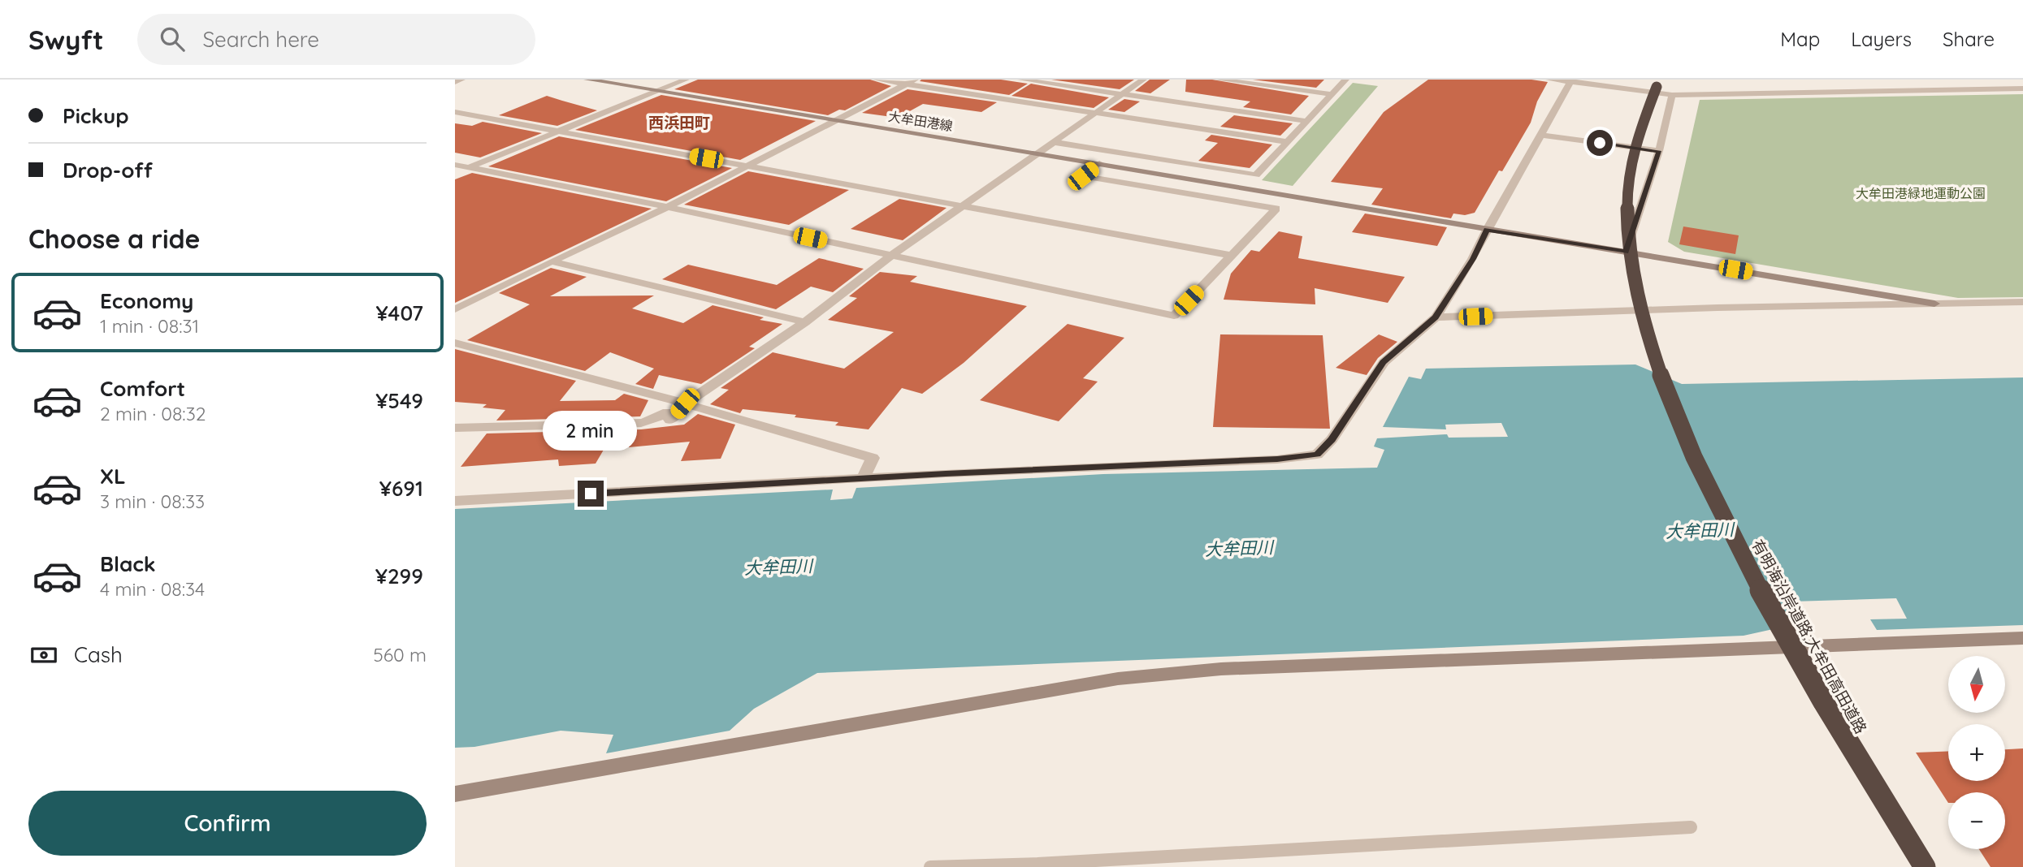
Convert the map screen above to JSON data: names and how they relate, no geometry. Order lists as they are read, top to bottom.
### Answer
{
  "streets": {
    "highway": ["有明海沿岸道路;大牟田高田道路"],
    "street": ["大牟田港線"]
  },
  "districts": ["西浜田町"],
  "water": ["大牟田川"],
  "parks": ["大牟田港緑地運動公園"],
  "north": "bottom",
  "page": {
    "header": "Swyft",
    "search": "Search here",
    "nav": ["Map", "Layers", "Share"],
    "banner": ["Pickup", "Drop-off"],
    "heading": "Choose a ride",
    "list": [
      {
        "name": "Economy",
        "note": "1 min · 08:31",
        "value": "¥407"
      },
      {
        "name": "Comfort",
        "note": "2 min · 08:32",
        "value": "¥549"
      },
      {
        "name": "XL",
        "note": "3 min · 08:33",
        "value": "¥691"
      },
      {
        "name": "Black",
        "note": "4 min · 08:34",
        "value": "¥299"
      }
    ],
    "bubble": "2 min",
    "pay": ["Cash", "560 m"],
    "map_buttons": ["+", "−"],
    "buttons": "Confirm"
  }
}
